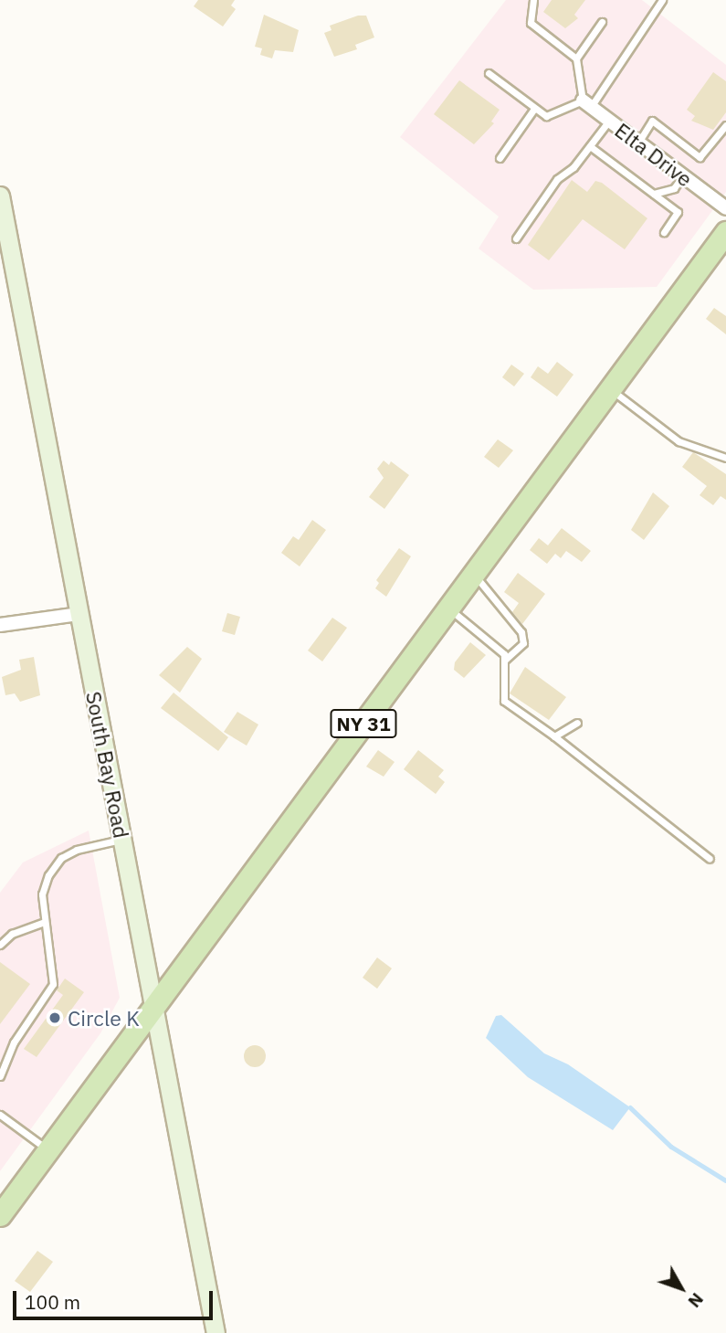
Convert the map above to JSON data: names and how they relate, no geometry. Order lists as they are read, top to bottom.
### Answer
{
  "streets": {
    "main road": ["NY 31"],
    "street": ["Elta Drive", "South Bay Road"]
  },
  "crossings": [
    ["NY 31", "South Bay Road"]
  ],
  "places": ["Circle K"],
  "scale_bar": "100 m",
  "north": "bottom right"
}
